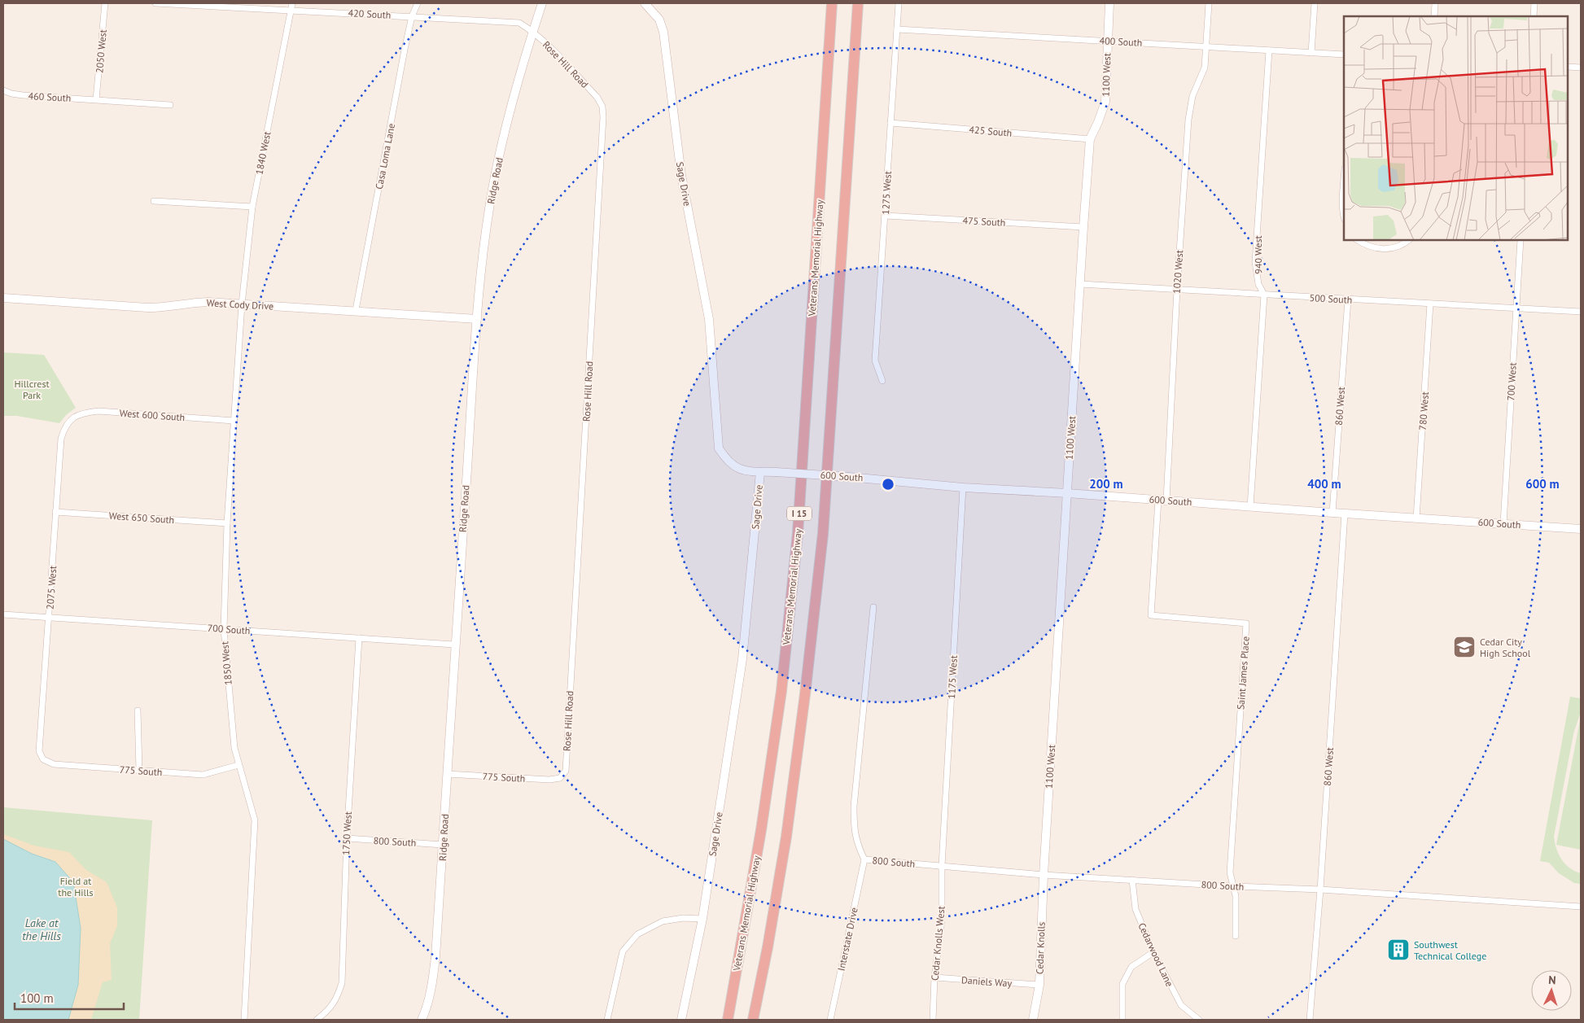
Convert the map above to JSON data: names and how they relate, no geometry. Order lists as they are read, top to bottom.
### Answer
{
  "streets": {
    "highway": ["Veterans Memorial Highway", "I 15"],
    "street": [
      "420 South",
      "400 South",
      "2050 West",
      "Rose Hill Road",
      "1100 West",
      "460 South",
      "425 South",
      "1840 West",
      "Casa Loma Lane",
      "Ridge Road",
      "Sage Drive",
      "1275 West",
      "475 South",
      "940 West",
      "1020 West",
      "500 South",
      "West Cody Drive",
      "700 West",
      "860 West",
      "780 West",
      "West 600 South",
      "600 South",
      "West 650 South",
      "2075 West",
      "700 South",
      "1850 West",
      "Saint James Place",
      "1175 West",
      "775 South",
      "1750 West",
      "800 South",
      "Interstate Drive",
      "Cedar Knolls West",
      "Cedar Knolls",
      "Cedarwood Lane",
      "Daniels Way"
    ]
  },
  "crossings": [
    ["420 South", "Rose Hill Road"],
    ["420 South", "1840 West"],
    ["420 South", "Casa Loma Lane"],
    ["420 South", "Ridge Road"],
    ["400 South", "1100 West"],
    ["400 South", "1275 West"],
    ["400 South", "940 West"],
    ["400 South", "1020 West"],
    ["2050 West", "460 South"],
    ["Rose Hill Road", "Ridge Road"],
    ["Rose Hill Road", "775 South"],
    ["1100 West", "425 South"],
    ["1100 West", "475 South"],
    ["1100 West", "500 South"],
    ["1100 West", "600 South"],
    ["1100 West", "800 South"],
    ["1100 West", "Cedar Knolls"],
    ["425 South", "1275 West"],
    ["1840 West", "West Cody Drive"],
    ["1840 West", "1850 West"],
    ["Casa Loma Lane", "West Cody Drive"],
    ["Ridge Road", "West Cody Drive"],
    ["Ridge Road", "700 South"],
    ["Ridge Road", "775 South"],
    ["Ridge Road", "800 South"],
    ["Sage Drive", "600 South"],
    ["1275 West", "475 South"],
    ["940 West", "500 South"],
    ["940 West", "600 South"],
    ["1020 West", "500 South"],
    ["1020 West", "600 South"],
    ["1020 West", "Saint James Place"],
    ["500 South", "700 West"],
    ["500 South", "860 West"],
    ["500 South", "780 West"],
    ["West Cody Drive", "1850 West"],
    ["700 West", "600 South"],
    ["860 West", "600 South"],
    ["860 West", "800 South"],
    ["780 West", "600 South"],
    ["West 600 South", "2075 West"],
    ["West 600 South", "1850 West"],
    ["600 South", "Saint James Place"],
    ["600 South", "1175 West"],
    ["West 650 South", "2075 West"],
    ["West 650 South", "1850 West"],
    ["2075 West", "700 South"],
    ["2075 West", "775 South"],
    ["700 South", "1850 West"],
    ["700 South", "1750 West"],
    ["1850 West", "775 South"],
    ["Saint James Place", "800 South"],
    ["1175 West", "800 South"],
    ["1175 West", "Cedar Knolls West"],
    ["1750 West", "800 South"],
    ["800 South", "Interstate Drive"],
    ["800 South", "Cedar Knolls West"],
    ["800 South", "Cedar Knolls"],
    ["800 South", "Cedarwood Lane"],
    ["Cedar Knolls West", "Daniels Way"],
    ["Cedar Knolls", "Daniels Way"]
  ],
  "water": ["Lake at the Hills"],
  "parks": ["Hillcrest Park", "Field at the Hills"],
  "places": {
    "school or university": ["Cedar City High School"],
    "building": ["Southwest Technical College"]
  },
  "scale_bar": "100 m",
  "north": "top",
  "rings": ["200 m", "400 m", "600 m"]
}
